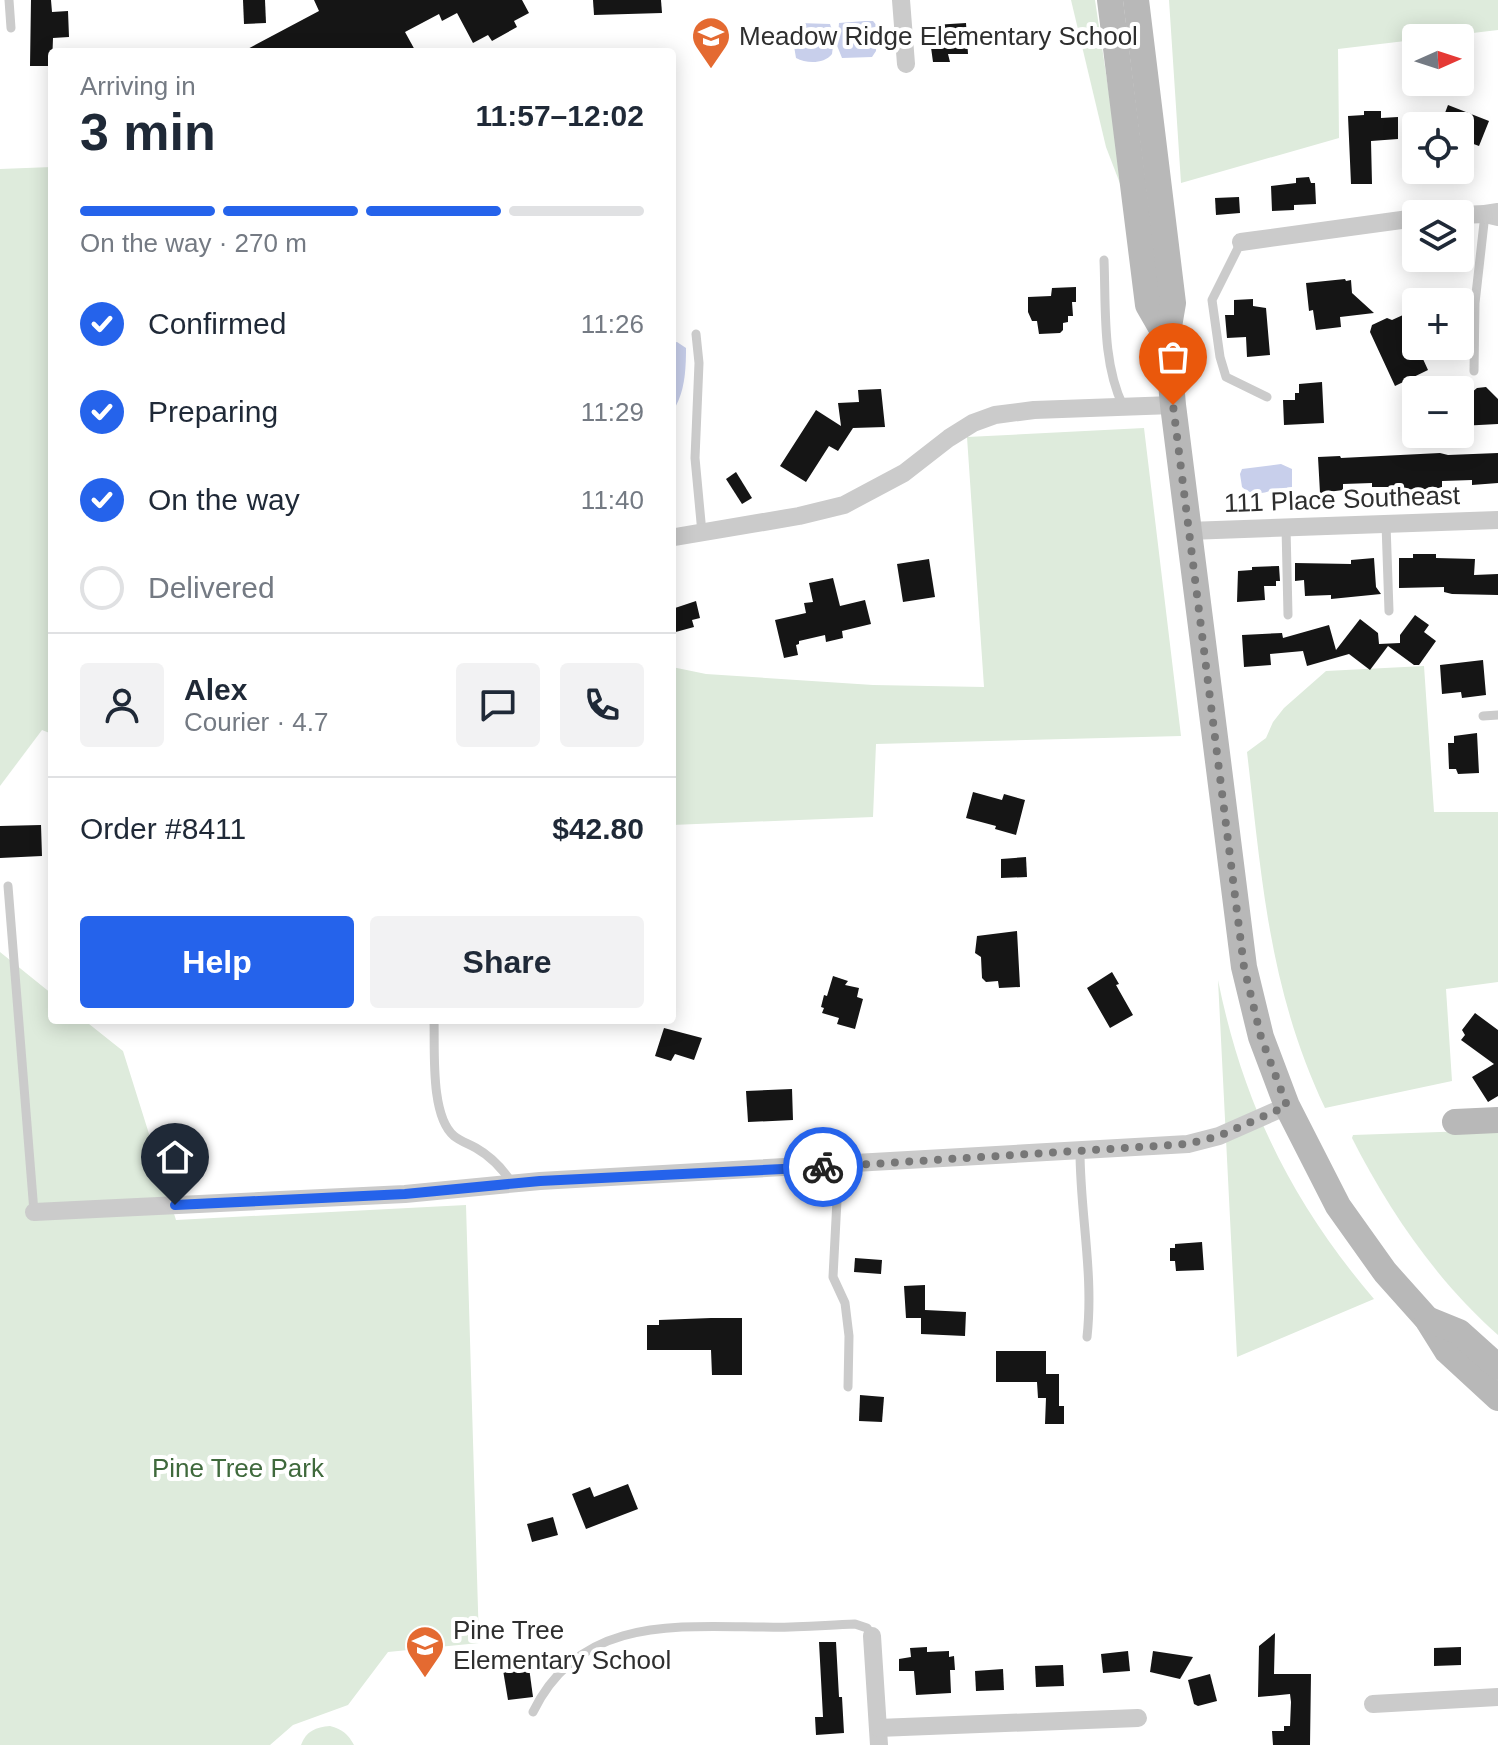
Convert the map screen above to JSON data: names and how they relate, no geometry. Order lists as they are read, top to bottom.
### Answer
{
  "streets": {
    "street": ["111 Place Southeast"]
  },
  "parks": ["Pine Tree Park"],
  "places": {
    "school or university": ["Meadow Ridge Elementary School", "Pine Tree Elementary School"]
  },
  "north": "right",
  "page": {
    "map_buttons": ["+", "−"],
    "heading": ["3 min", "Arriving in", "11:57–12:02"],
    "panel": [
      "Alex",
      "Courier · 4.7",
      "Order #8411",
      "$42.80"
    ],
    "bar": "On the way · 270 m",
    "list": [
      ["Confirmed", "11:26"],
      ["Preparing", "11:29"],
      ["On the way", "11:40"],
      "Delivered"
    ],
    "buttons": ["Help", "Share"]
  }
}
